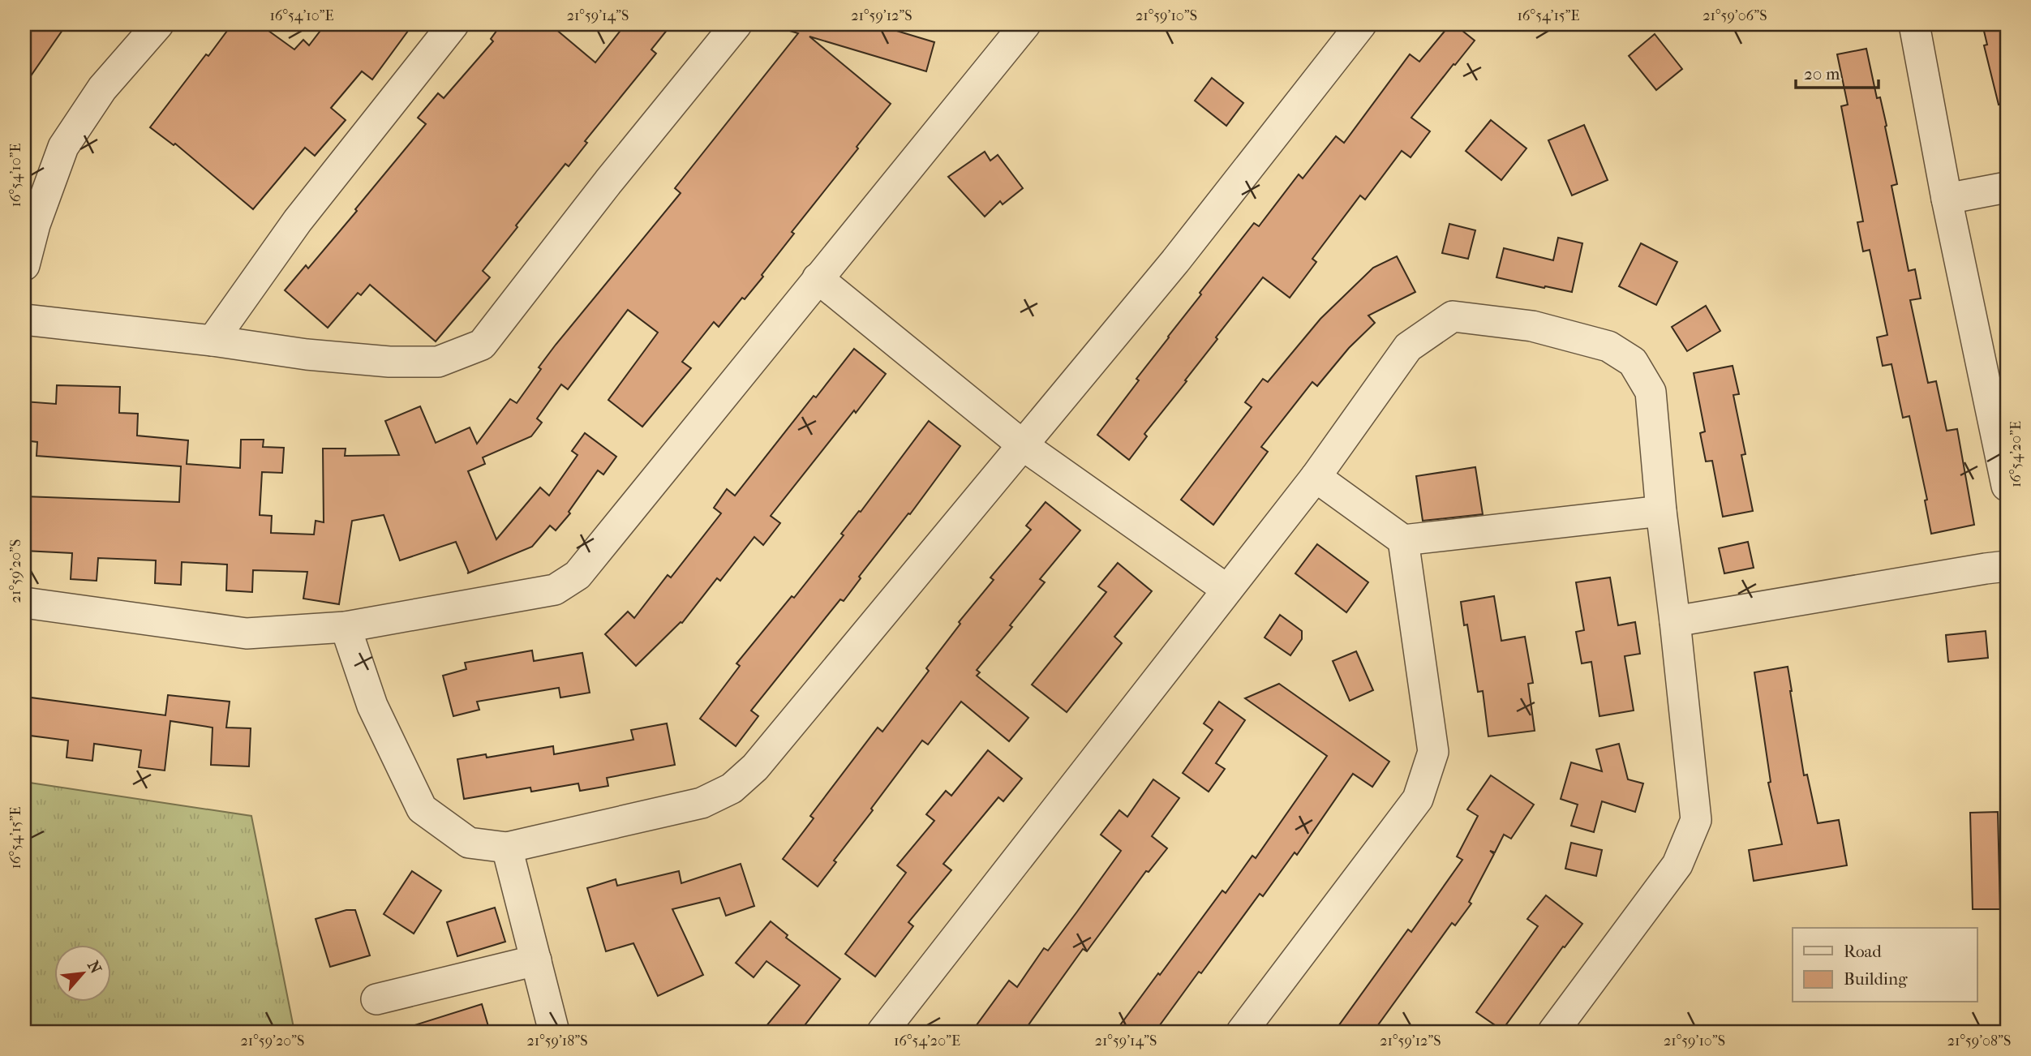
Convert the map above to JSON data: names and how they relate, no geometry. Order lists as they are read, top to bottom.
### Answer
{
  "legend": ["Road", "Building"],
  "scale_bar": "20 m",
  "north": "top right",
  "coordinates": [
    "16°54'10\"E",
    "21°59'14\"S",
    "21°59'12\"S",
    "21°59'10\"S",
    "16°54'15\"E",
    "21°59'06\"S",
    "16°54'20\"E",
    "21°59'20\"S",
    "21°59'18\"S",
    "21°59'08\"S"
  ]
}
